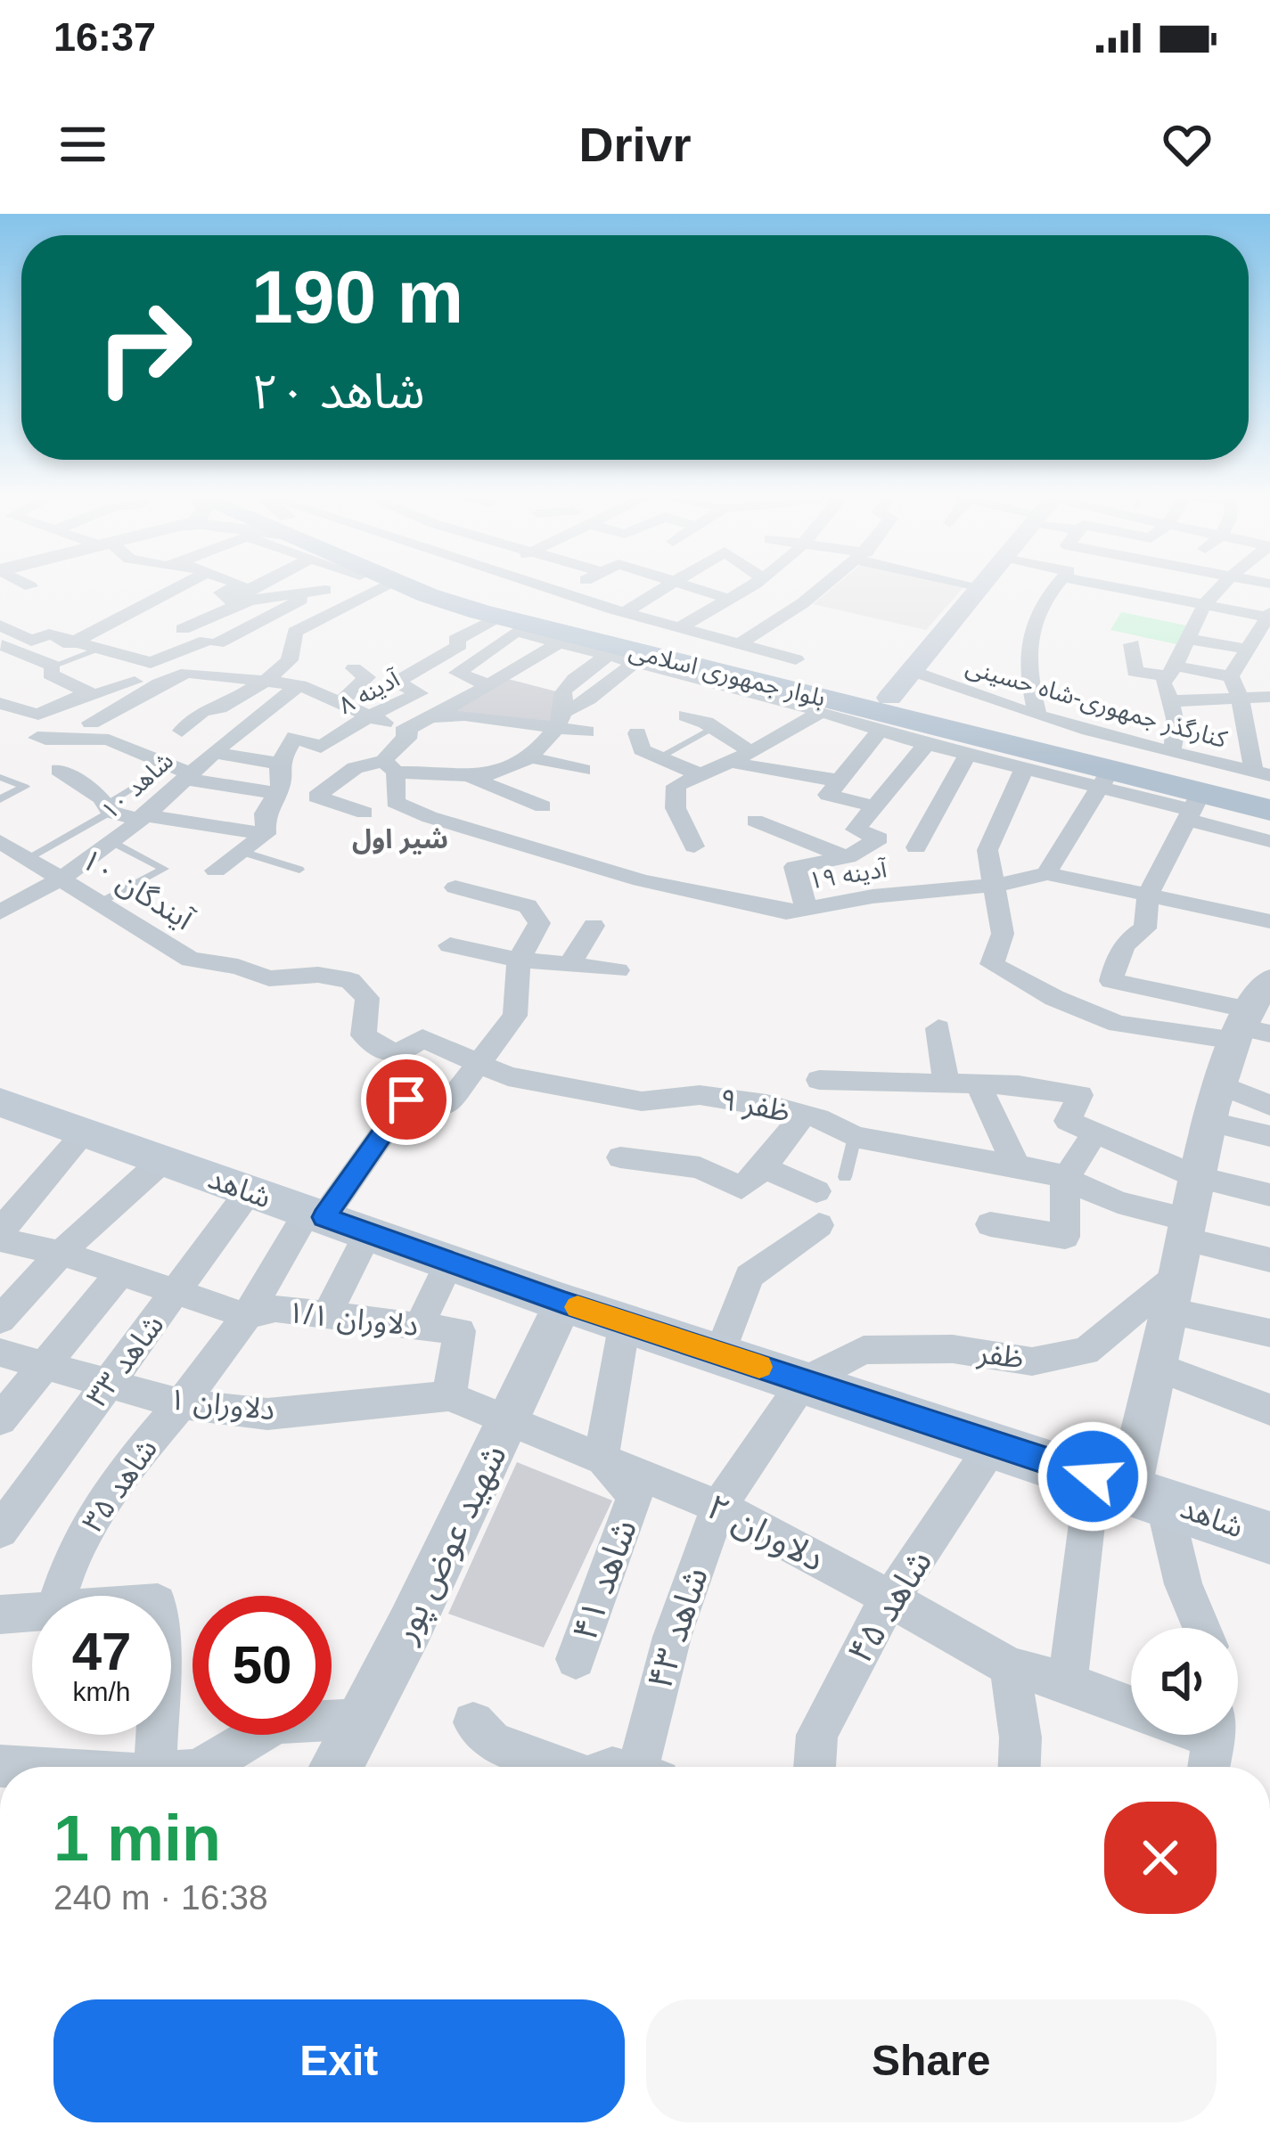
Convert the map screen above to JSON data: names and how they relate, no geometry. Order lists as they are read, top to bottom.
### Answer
{
  "streets": {
    "main road": ["بلوار جمهوری اسلامی", "شاهد"],
    "street": [
      "آدینه ۸",
      "کنارگذر جمهوری-شاه حسینی",
      "شاهد ۱۰",
      "آدینه ۱۹",
      "آیندگان ۱۰",
      "ظفر ۹",
      "دلاوران ۱/۱",
      "ظفر",
      "شاهد ۳۳",
      "دلاوران ۱",
      "شاهد ۳۵",
      "دلاوران ۲",
      "شهید عوض پور",
      "شاهد ۴۱",
      "شاهد ۴۵",
      "شاهد ۴۳"
    ]
  },
  "crossings": [
    ["بلوار جمهوری اسلامی", "آدینه ۸"],
    ["بلوار جمهوری اسلامی", "کنارگذر جمهوری-شاه حسینی"],
    ["شاهد ۱۰", "آیندگان ۱۰"],
    ["آیندگان ۱۰", "ظفر ۹"],
    ["ظفر ۹", "ظفر"],
    ["شاهد", "ظفر"],
    ["شاهد", "شاهد ۳۳"],
    ["شاهد", "شاهد ۳۵"],
    ["شاهد", "شهید عوض پور"],
    ["شاهد", "شاهد ۴۵"],
    ["شاهد", "شاهد ۴۳"],
    ["دلاوران ۱/۱", "شاهد ۳۳"],
    ["دلاوران ۱/۱", "دلاوران ۱"],
    ["دلاوران ۱/۱", "شاهد ۳۵"],
    ["ظفر", "شاهد ۴۳"],
    ["شاهد ۳۳", "دلاوران ۱"],
    ["دلاوران ۱", "شاهد ۳۵"],
    ["دلاوران ۱", "دلاوران ۲"],
    ["دلاوران ۱", "شهید عوض پور"],
    ["دلاوران ۲", "شهید عوض پور"],
    ["دلاوران ۲", "شاهد ۴۱"],
    ["دلاوران ۲", "شاهد ۴۵"],
    ["دلاوران ۲", "شاهد ۴۳"]
  ],
  "districts": ["شیر اول"],
  "page": {
    "status": "16:37",
    "header": "Drivr",
    "turn": ["190 m", "شاهد ۲۰"],
    "speed": "47 km/h",
    "limit": "50",
    "heading": ["1 min", "240 m · 16:38"],
    "buttons": ["Exit", "Share"]
  }
}
